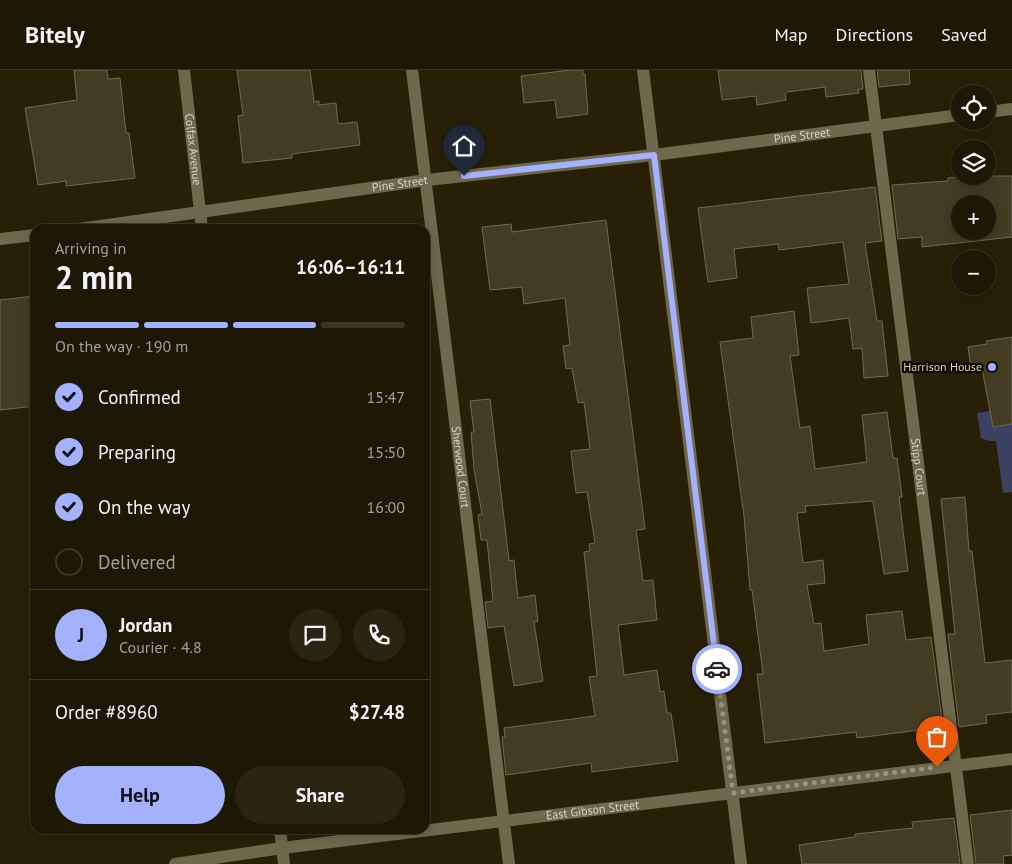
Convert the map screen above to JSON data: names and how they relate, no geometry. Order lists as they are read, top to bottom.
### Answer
{
  "streets": {
    "street": [
      "Pine Street",
      "Colfax Avenue",
      "Sherwood Court",
      "Stipp Court",
      "East Gibson Street"
    ]
  },
  "crossings": [
    ["Pine Street", "Colfax Avenue"],
    ["Pine Street", "Sherwood Court"],
    ["Pine Street", "Stipp Court"],
    ["Sherwood Court", "East Gibson Street"],
    ["Stipp Court", "East Gibson Street"]
  ],
  "places": ["Harrison House"],
  "page": {
    "header": "Bitely",
    "nav": ["Map", "Directions", "Saved"],
    "map_buttons": ["+", "−"],
    "heading": ["2 min", "Arriving in", "16:06–16:11"],
    "panel": [
      "Jordan",
      "Courier · 4.8",
      "Order #8960",
      "$27.48"
    ],
    "bar": "On the way · 190 m",
    "list": [
      ["Confirmed", "15:47"],
      ["Preparing", "15:50"],
      ["On the way", "16:00"],
      "Delivered"
    ],
    "round": "J",
    "buttons": ["Help", "Share"]
  }
}
